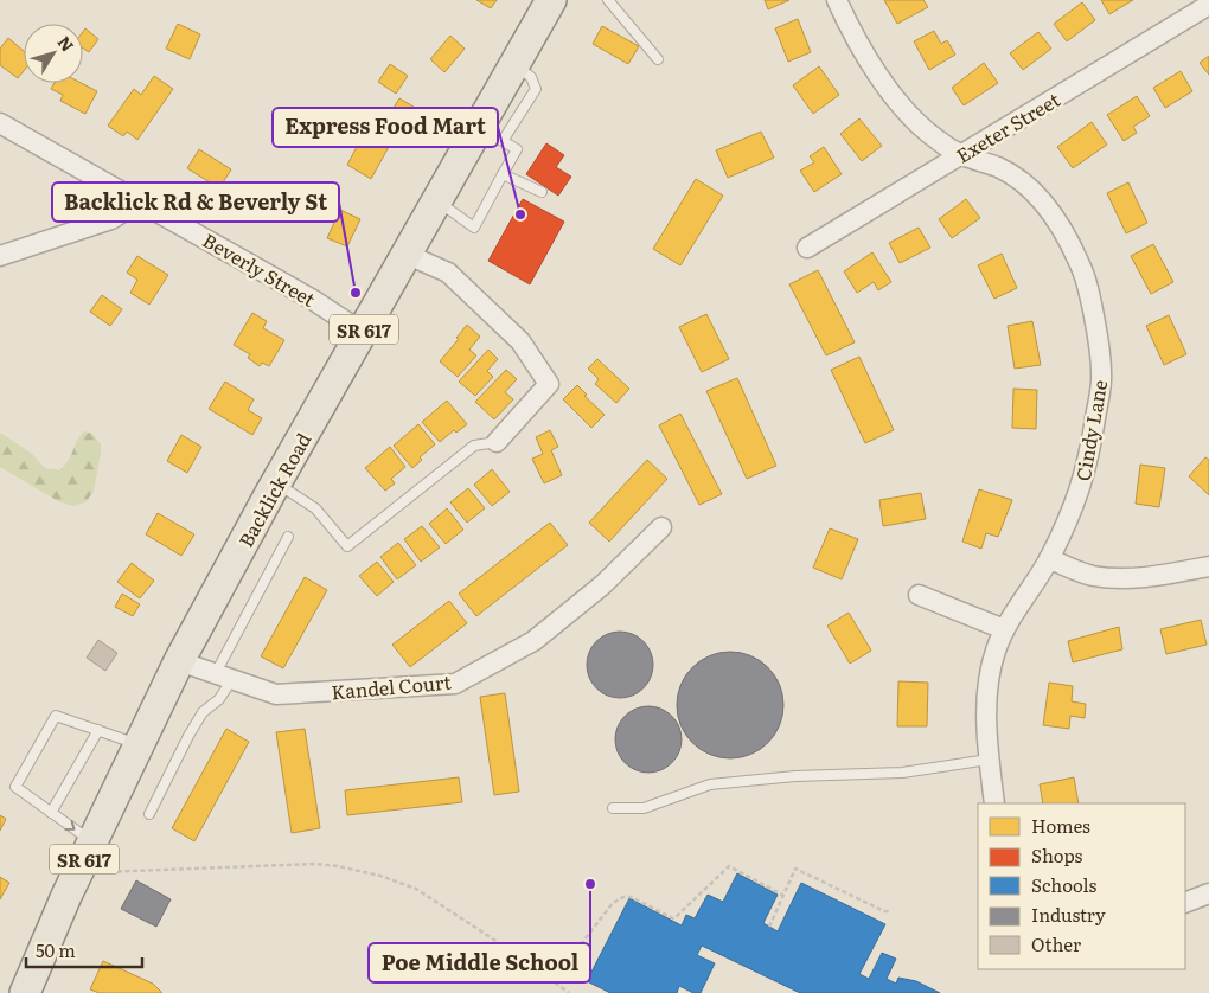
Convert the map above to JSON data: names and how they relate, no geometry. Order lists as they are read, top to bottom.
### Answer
{
  "streets": {
    "main road": ["SR 617", "Backlick Road"],
    "street": [
      "Exeter Street",
      "Beverly Street",
      "Cindy Lane",
      "Kandel Court"
    ]
  },
  "crossings": [
    ["Exeter Street", "Cindy Lane"],
    ["Beverly Street", "Backlick Road"],
    ["Backlick Road", "Kandel Court"]
  ],
  "places": ["Express Food Mart", "Backlick Rd & Beverly St", "Poe Middle School"],
  "legend": [
    "Homes",
    "Shops",
    "Schools",
    "Industry",
    "Other"
  ],
  "scale_bar": "50 m",
  "north": "top right"
}
